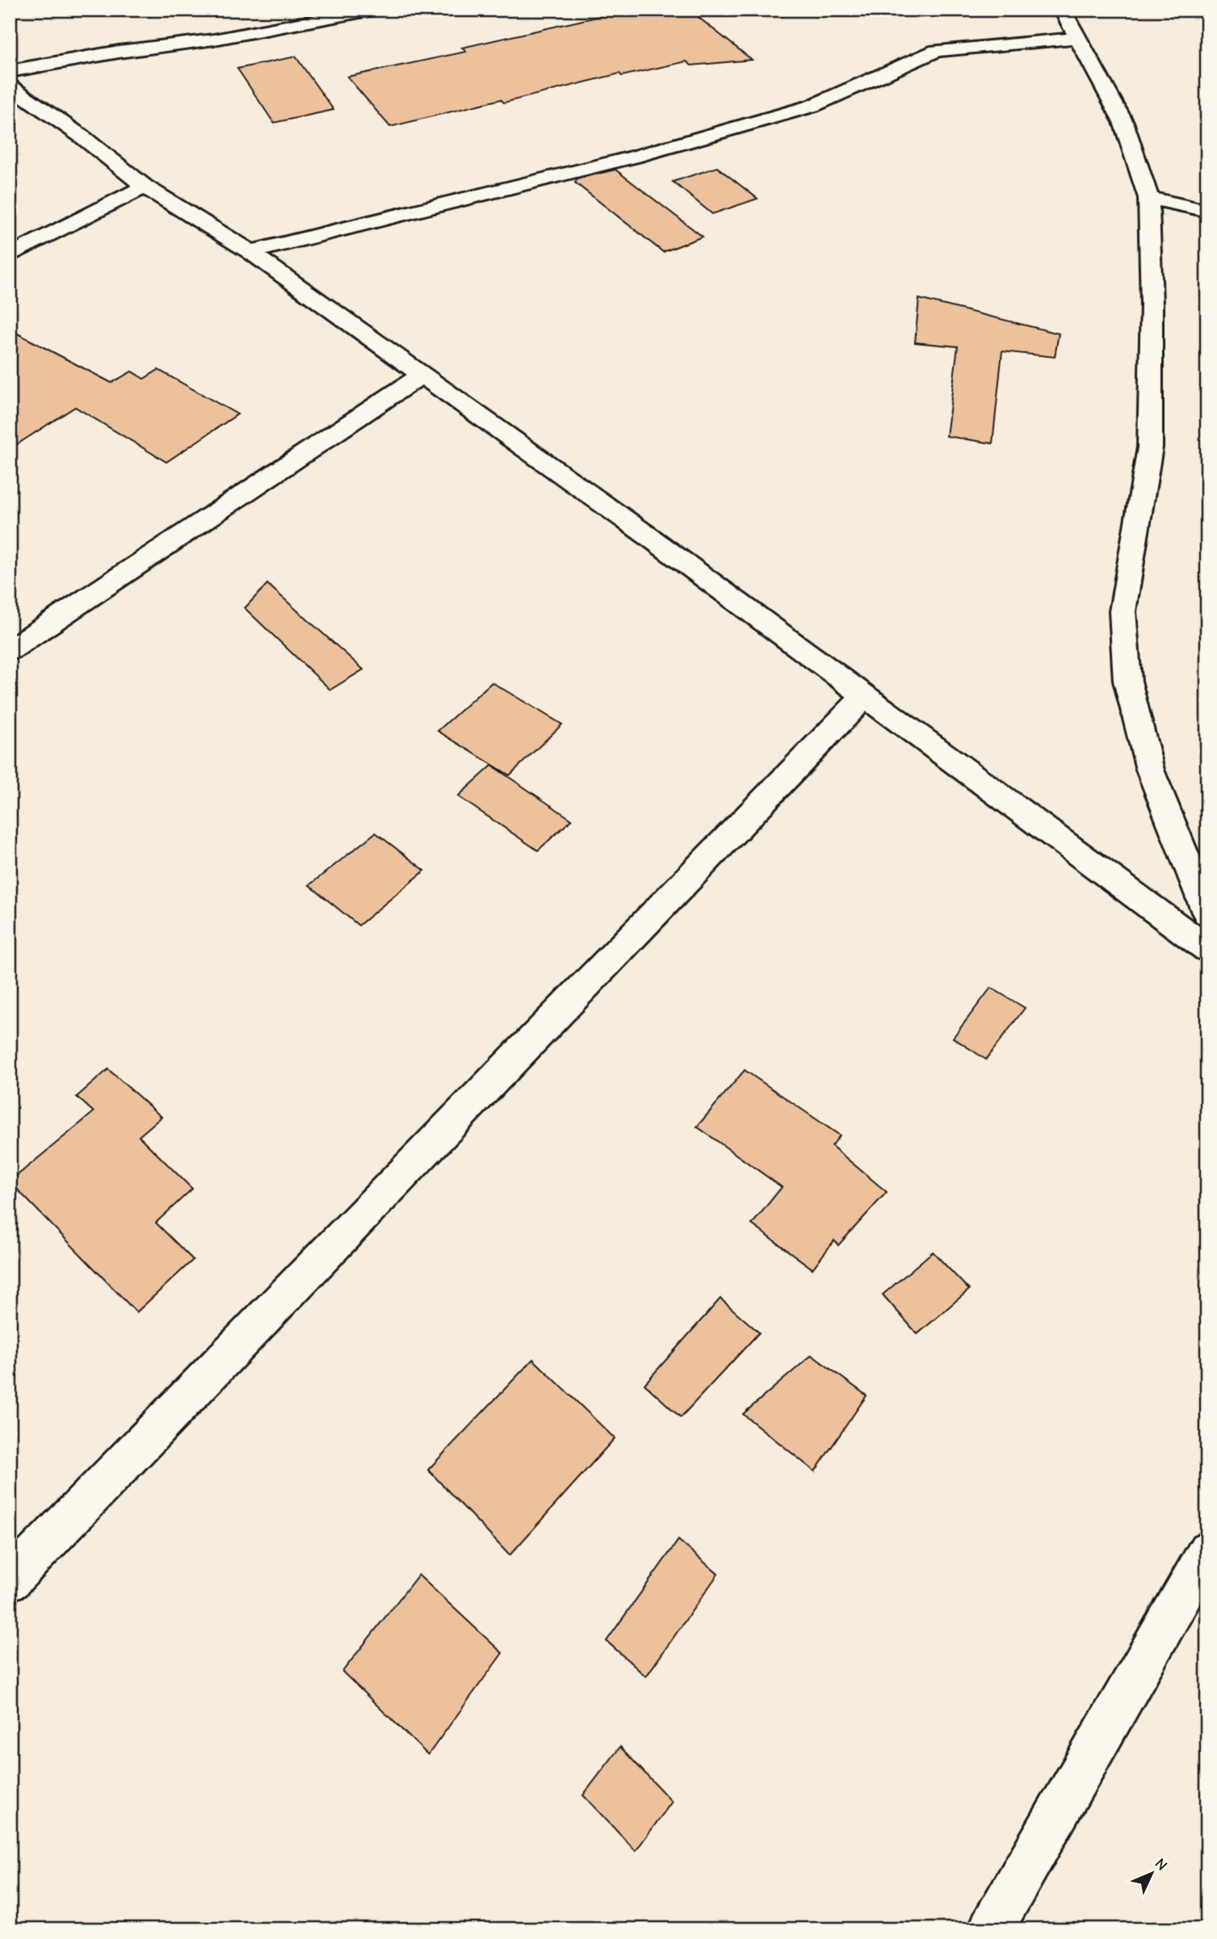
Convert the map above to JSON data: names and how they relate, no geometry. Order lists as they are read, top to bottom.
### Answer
{
  "north": "top right"
}
